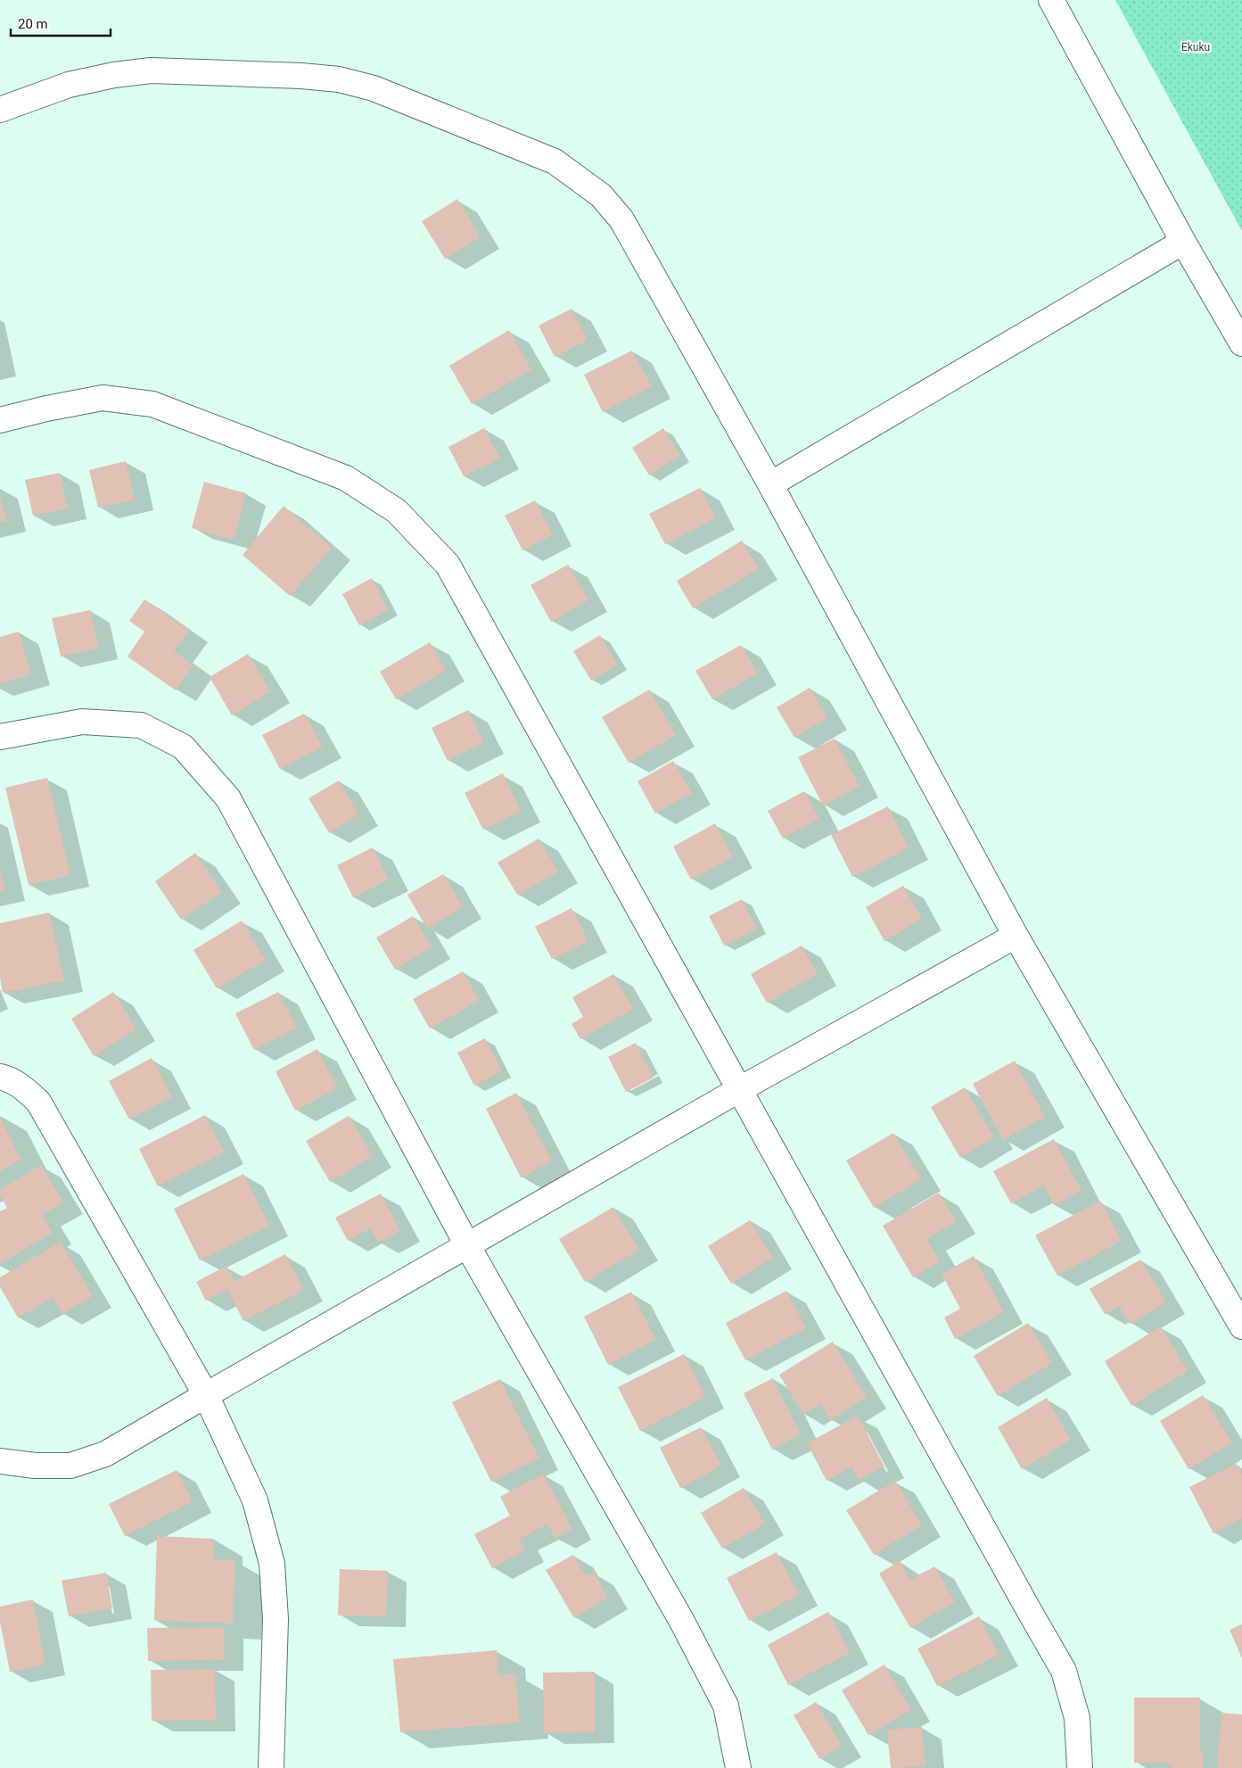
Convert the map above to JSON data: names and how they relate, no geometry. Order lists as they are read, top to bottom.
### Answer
{
  "parks": ["Ekuku"],
  "scale_bar": "20 m"
}
